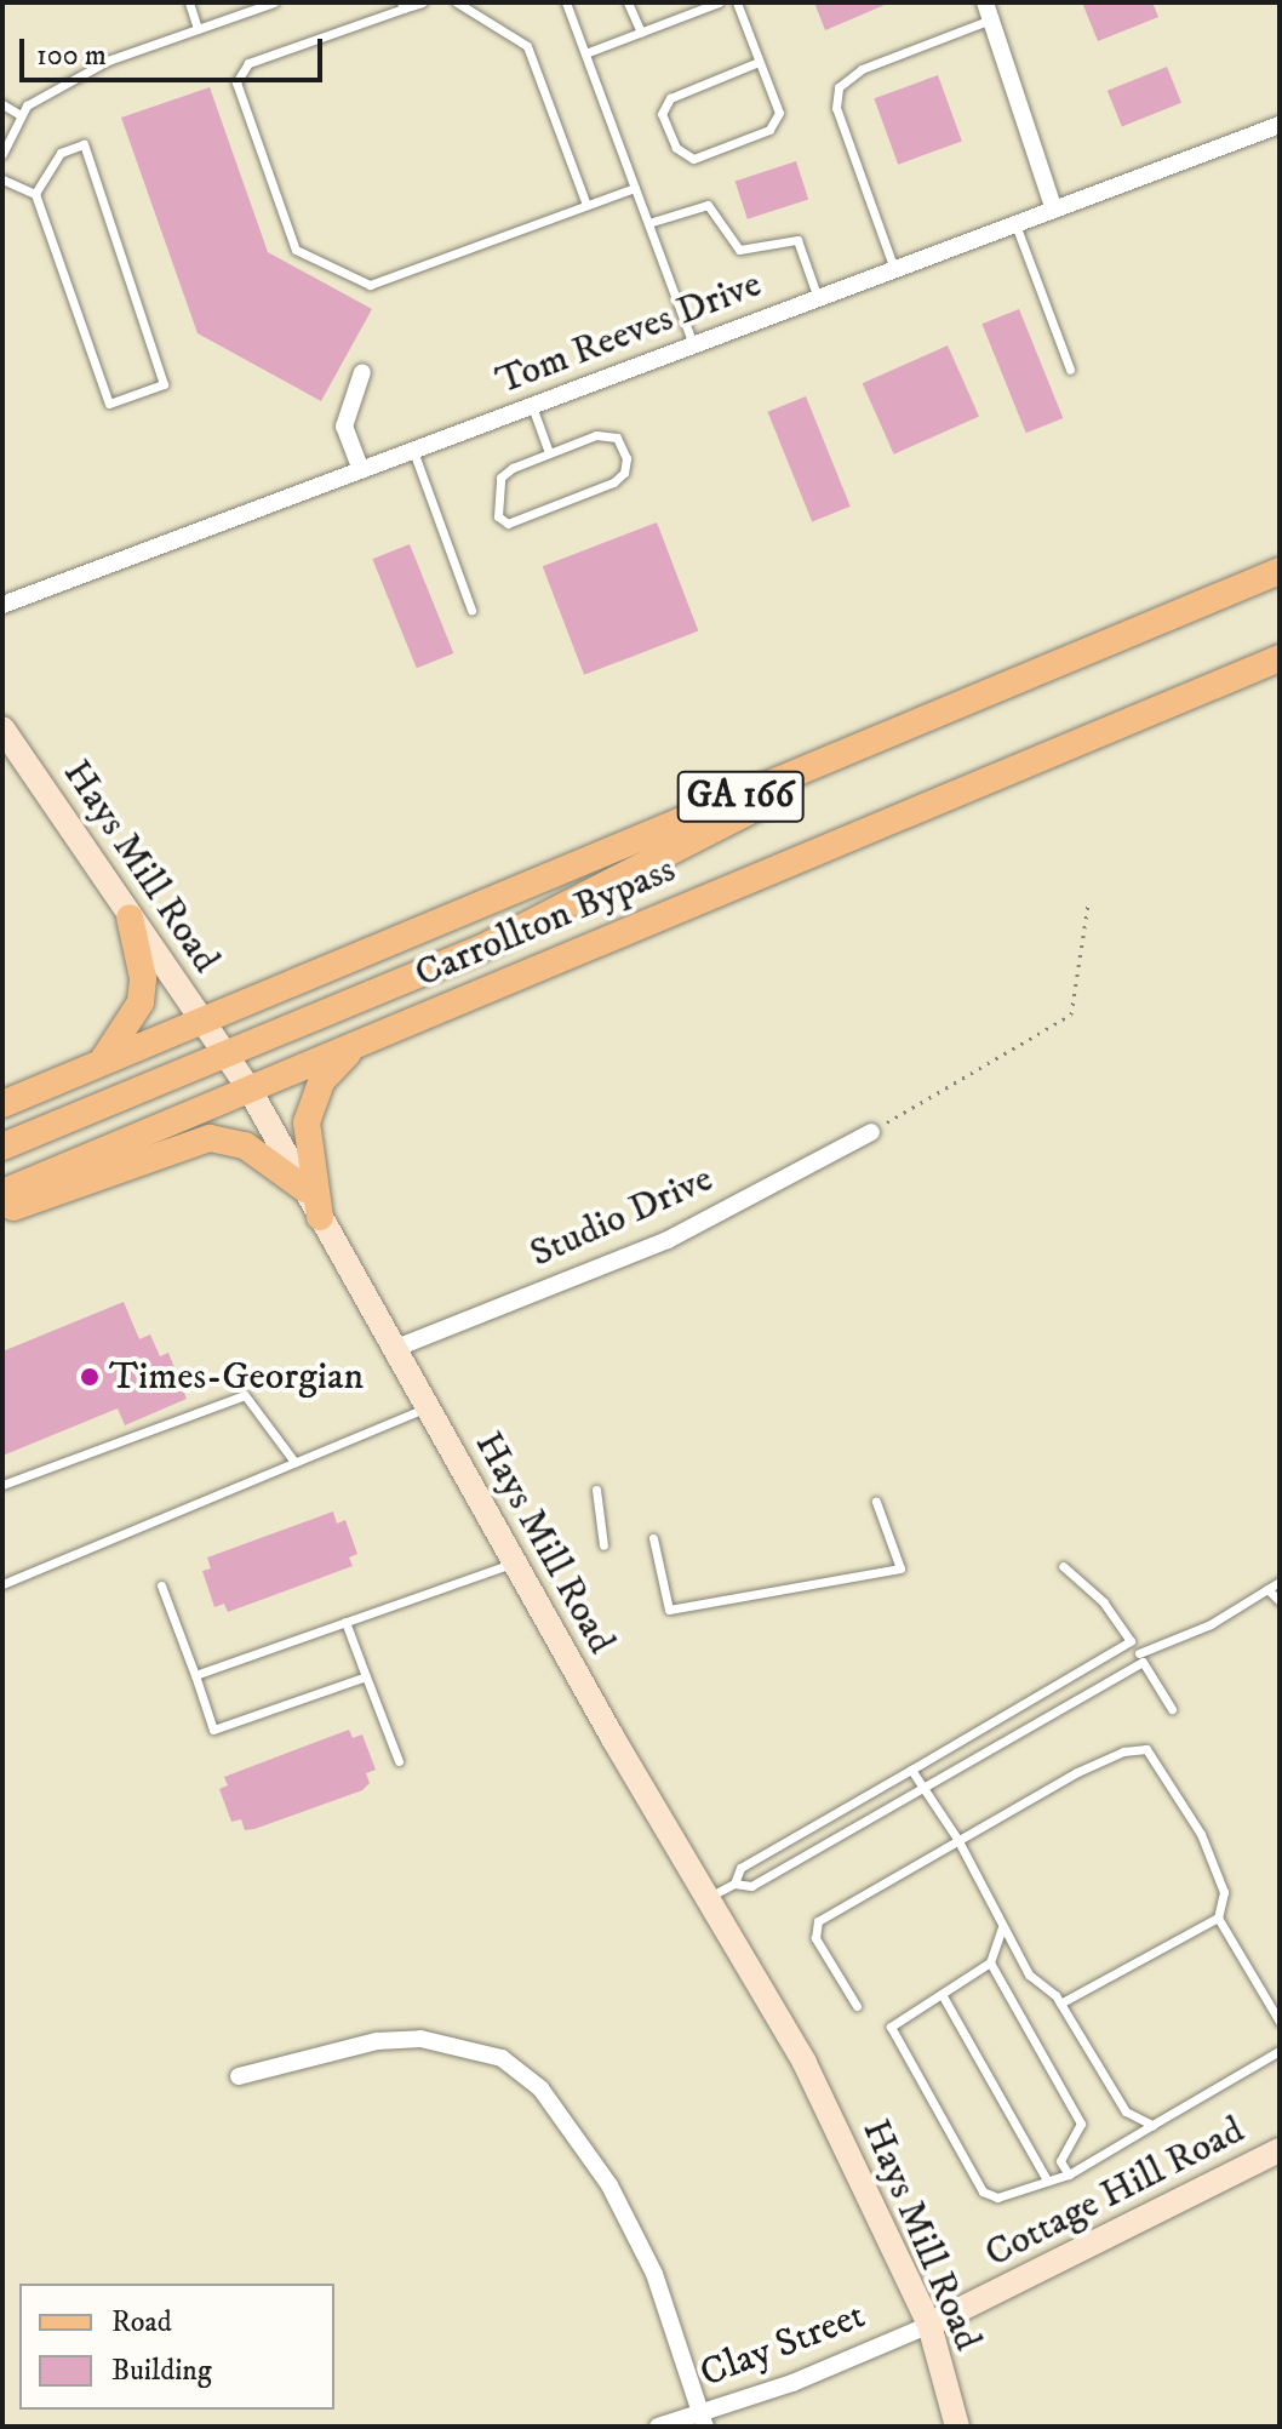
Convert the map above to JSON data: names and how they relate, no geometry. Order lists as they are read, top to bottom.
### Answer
{
  "streets": {
    "main road": ["GA 166", "Carrollton Bypass"],
    "street": [
      "Tom Reeves Drive",
      "Hays Mill Road",
      "Studio Drive",
      "Cottage Hill Road",
      "Clay Street"
    ]
  },
  "crossings": [
    ["Hays Mill Road", "Carrollton Bypass"],
    ["Hays Mill Road", "Studio Drive"],
    ["Hays Mill Road", "Cottage Hill Road"],
    ["Hays Mill Road", "Clay Street"],
    ["Cottage Hill Road", "Clay Street"]
  ],
  "places": ["Times-Georgian"],
  "legend": ["Road", "Building"],
  "scale_bar": "100 m"
}
